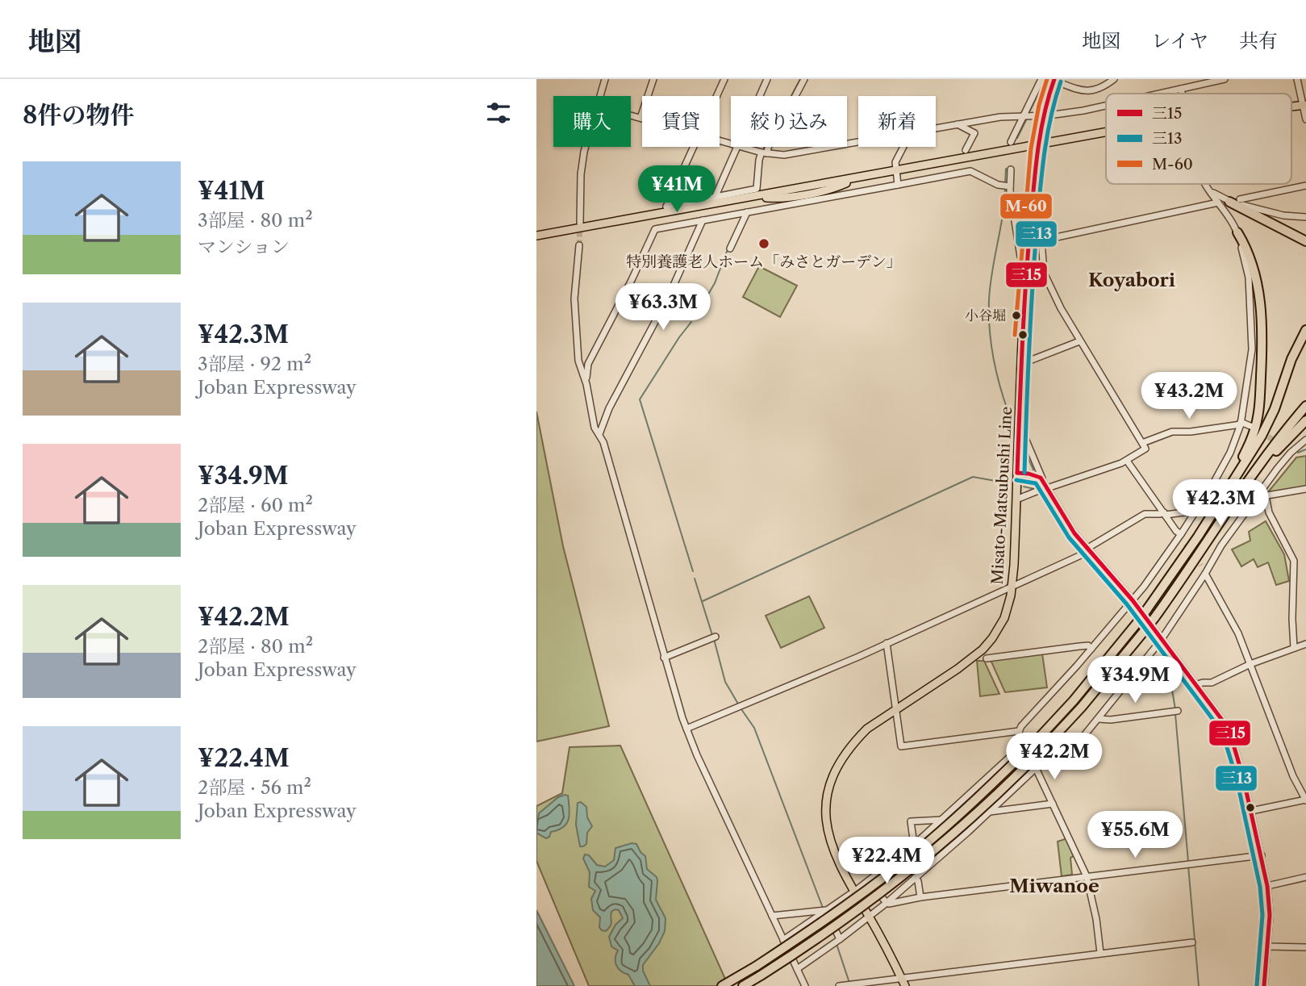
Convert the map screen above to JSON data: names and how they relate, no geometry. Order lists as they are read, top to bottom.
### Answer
{
  "streets": {
    "main road": ["Misato-Matsubushi Line"]
  },
  "districts": ["Koyabori", "Miwanoe"],
  "places": ["特別養護老人ホーム「みさとガーデン」", "小谷堀"],
  "lines": ["transit line 三15", "transit line M-60", "transit line 三13"],
  "legend": ["三15", "三13", "M-60"],
  "page": {
    "header": "地図",
    "nav": ["地図", "レイヤ", "共有"],
    "heading": "8件の物件",
    "chip": [
      "購入",
      "賃貸",
      "絞り込み",
      "新着"
    ],
    "list": [
      {
        "name": "¥41M",
        "note": "3部屋 · 80 m² · マンション"
      },
      {
        "name": "¥42.3M",
        "note": "3部屋 · 92 m² · Joban Expressway"
      },
      {
        "name": "¥34.9M",
        "note": "2部屋 · 60 m² · Joban Expressway"
      },
      {
        "name": "¥42.2M",
        "note": "2部屋 · 80 m² · Joban Expressway"
      },
      {
        "name": "¥22.4M",
        "note": "2部屋 · 56 m² · Joban Expressway"
      }
    ],
    "price": [
      "¥41M",
      "¥63.3M",
      "¥43.2M",
      "¥42.3M",
      "¥34.9M",
      "¥42.2M",
      "¥55.6M",
      "¥22.4M"
    ]
  }
}
